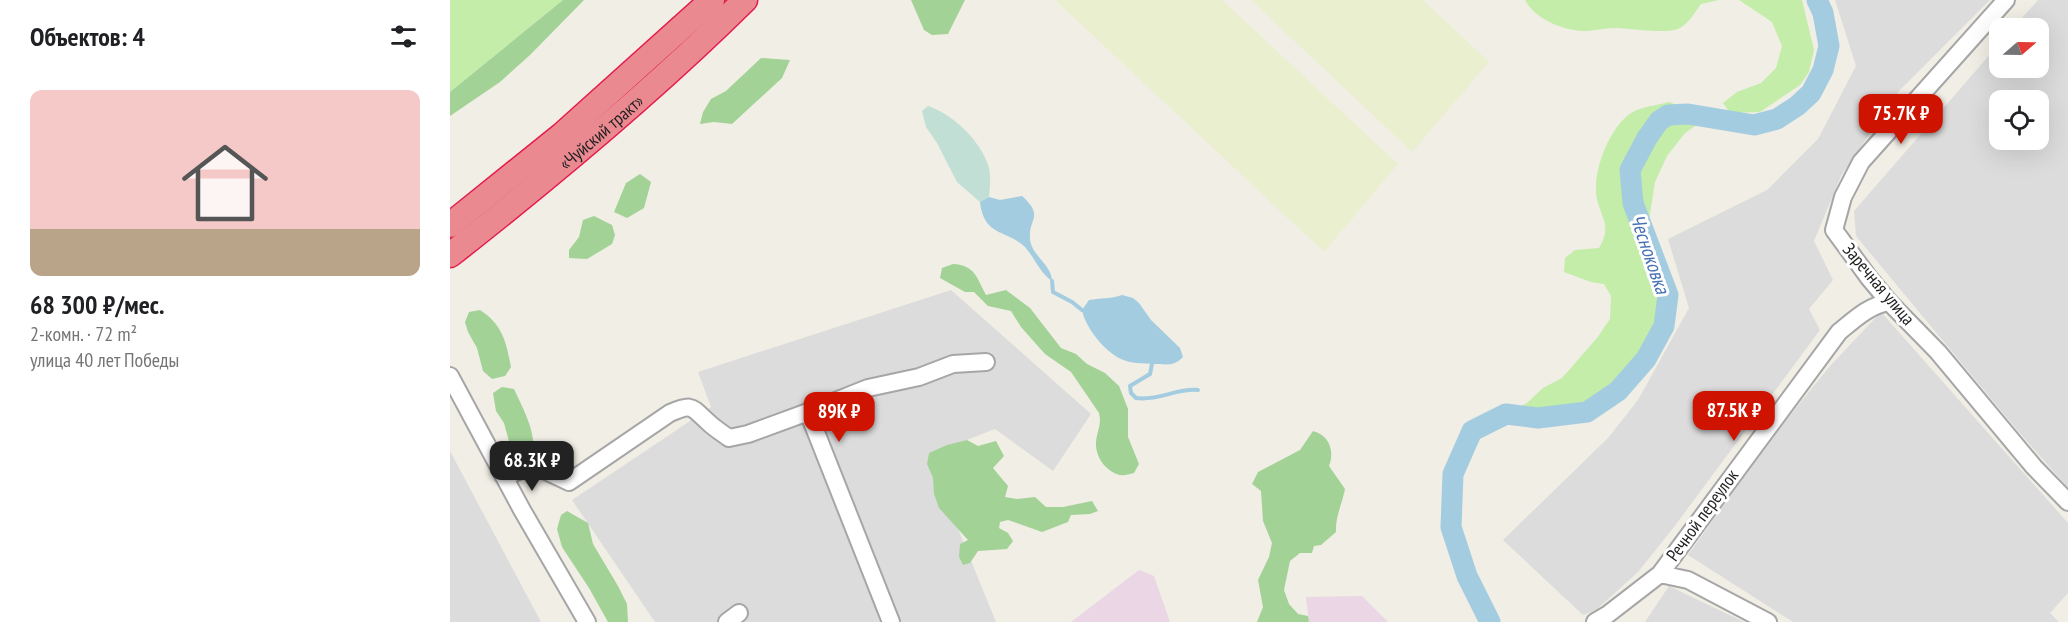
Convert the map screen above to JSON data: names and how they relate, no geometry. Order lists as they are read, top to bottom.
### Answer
{
  "streets": {
    "highway": ["«Чуйский тракт»"],
    "street": ["Заречная улица", "Речной переулок"]
  },
  "crossings": [
    ["Заречная улица", "Речной переулок"]
  ],
  "water": ["Чесноковка"],
  "north": "right",
  "page": {
    "heading": "Объектов: 4",
    "list": [
      {
        "name": "68 300 ₽/мес.",
        "note": "2-комн. · 72 m² · улица 40 лет Победы"
      }
    ],
    "price": [
      "75.7K ₽",
      "87.5K ₽",
      "89K ₽",
      "68.3K ₽"
    ]
  }
}
